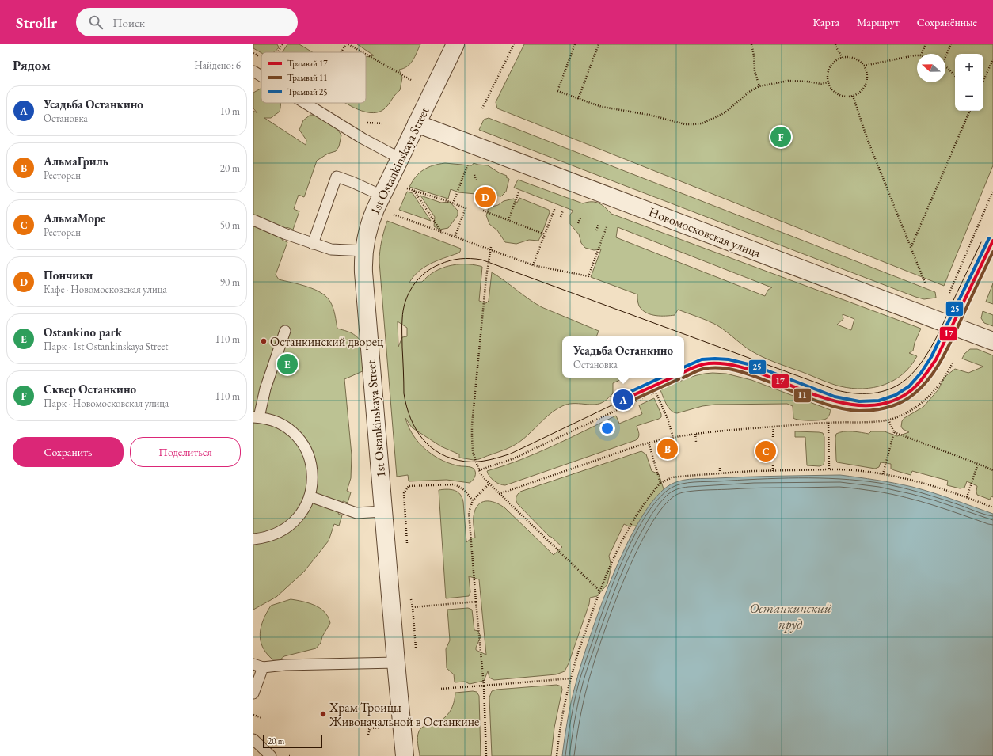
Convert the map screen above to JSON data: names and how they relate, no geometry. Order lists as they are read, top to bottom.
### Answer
{
  "streets": {
    "street": ["1st Ostankinskaya Street", "Новомосковская улица"]
  },
  "crossings": [
    ["1st Ostankinskaya Street", "Новомосковская улица"]
  ],
  "water": ["Останкинский пруд"],
  "places": ["Останкинский дворец", "Храм Троицы Живоначальной в Останкине"],
  "lines": ["tram line 25", "tram line 17", "tram line 11"],
  "legend": ["Трамвай 17", "Трамвай 11", "Трамвай 25"],
  "scale_bar": "20 m",
  "north": "left",
  "page": {
    "header": "Strollr",
    "search": "Поиск",
    "nav": ["Карта", "Маршрут", "Сохранённые"],
    "heading": ["Рядом", "Найдено: 6"],
    "map_buttons": ["+", "−"],
    "list": [
      {
        "mark": "A",
        "name": "Усадьба Останкино",
        "note": "Остановка",
        "value": "10 m"
      },
      {
        "mark": "B",
        "name": "АльмаГриль",
        "note": "Ресторан",
        "value": "20 m"
      },
      {
        "mark": "C",
        "name": "АльмаМоре",
        "note": "Ресторан",
        "value": "50 m"
      },
      {
        "mark": "D",
        "name": "Пончики",
        "note": "Кафе · Новомосковская улица",
        "value": "90 m"
      },
      {
        "mark": "E",
        "name": "Ostankino park",
        "note": "Парк · 1st Ostankinskaya Street",
        "value": "110 m"
      },
      {
        "mark": "F",
        "name": "Сквер Останкино",
        "note": "Парк · Новомосковская улица",
        "value": "110 m"
      }
    ],
    "pins": [
      "F",
      "D",
      "E",
      "A",
      "B",
      "C"
    ],
    "popup": ["Усадьба Останкино", "Остановка"],
    "buttons": ["Сохранить", "Поделиться"],
    "scale": "20 m"
  }
}
